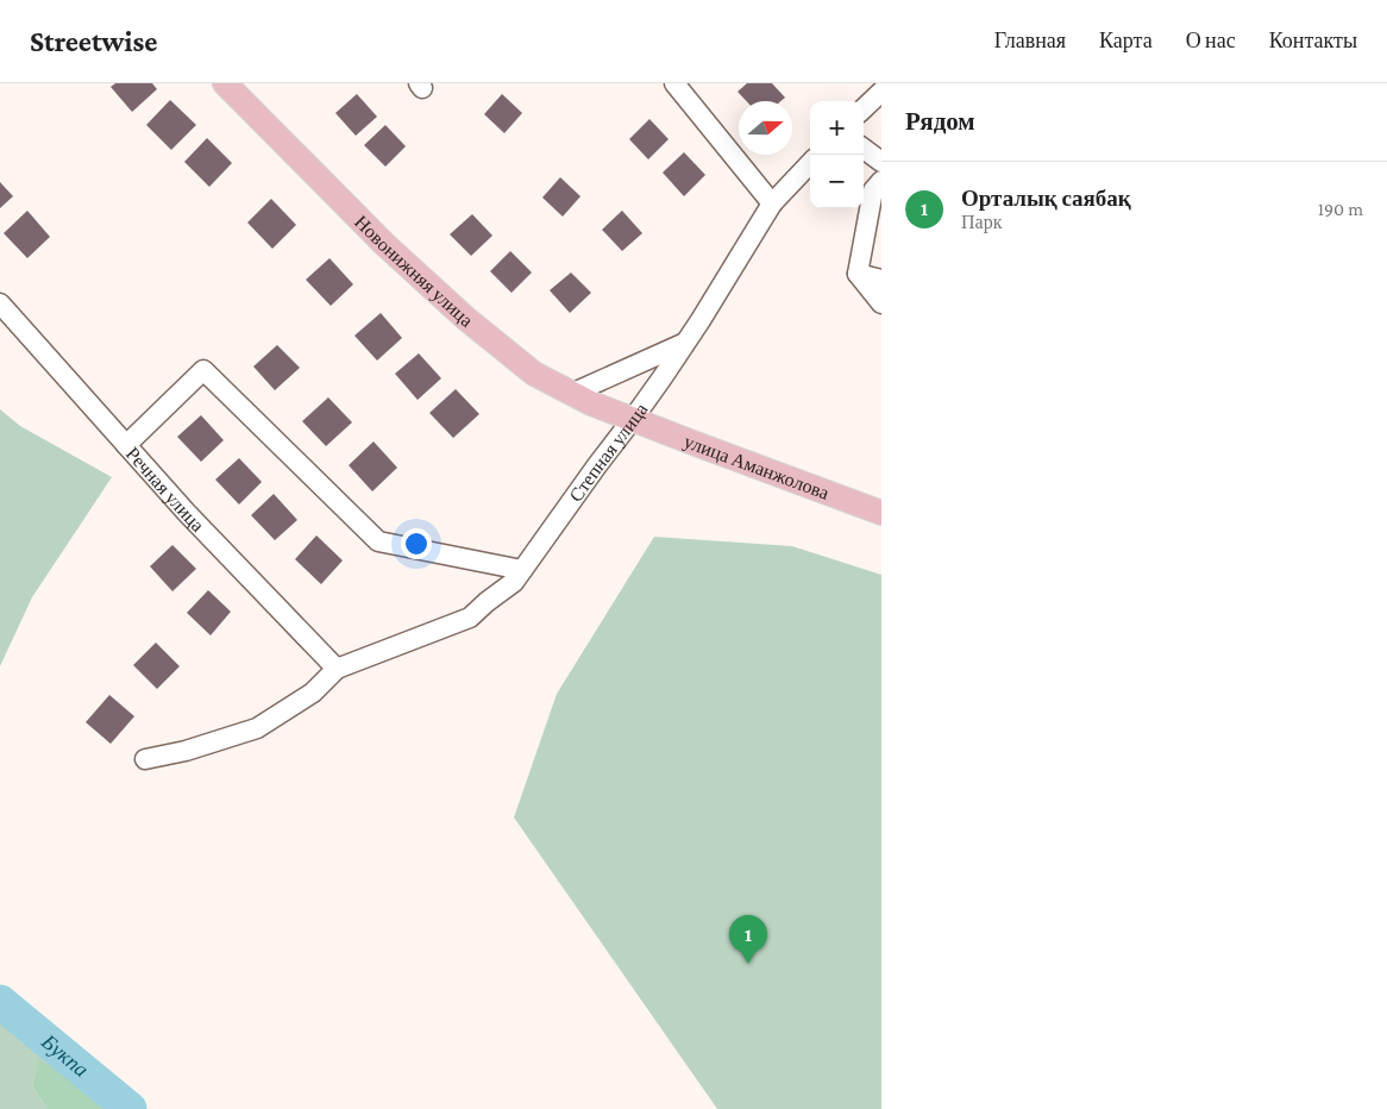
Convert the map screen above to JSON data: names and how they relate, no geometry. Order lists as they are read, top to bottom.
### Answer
{
  "streets": {
    "main road": ["Новонижняя улица", "улица Аманжолова"],
    "street": ["Степная улица", "Речная улица"]
  },
  "crossings": [
    ["Новонижняя улица", "Степная улица"],
    ["Новонижняя улица", "улица Аманжолова"],
    ["Степная улица", "улица Аманжолова"],
    ["Степная улица", "Речная улица"]
  ],
  "water": ["Букпа"],
  "north": "right",
  "page": {
    "header": "Streetwise",
    "nav": [
      "Главная",
      "Карта",
      "О нас",
      "Контакты"
    ],
    "heading": "Рядом",
    "map_buttons": ["+", "−"],
    "list": [
      {
        "mark": "1",
        "name": "Орталық саябақ",
        "note": "Парк",
        "value": "190 m"
      }
    ],
    "pins": "1"
  }
}
